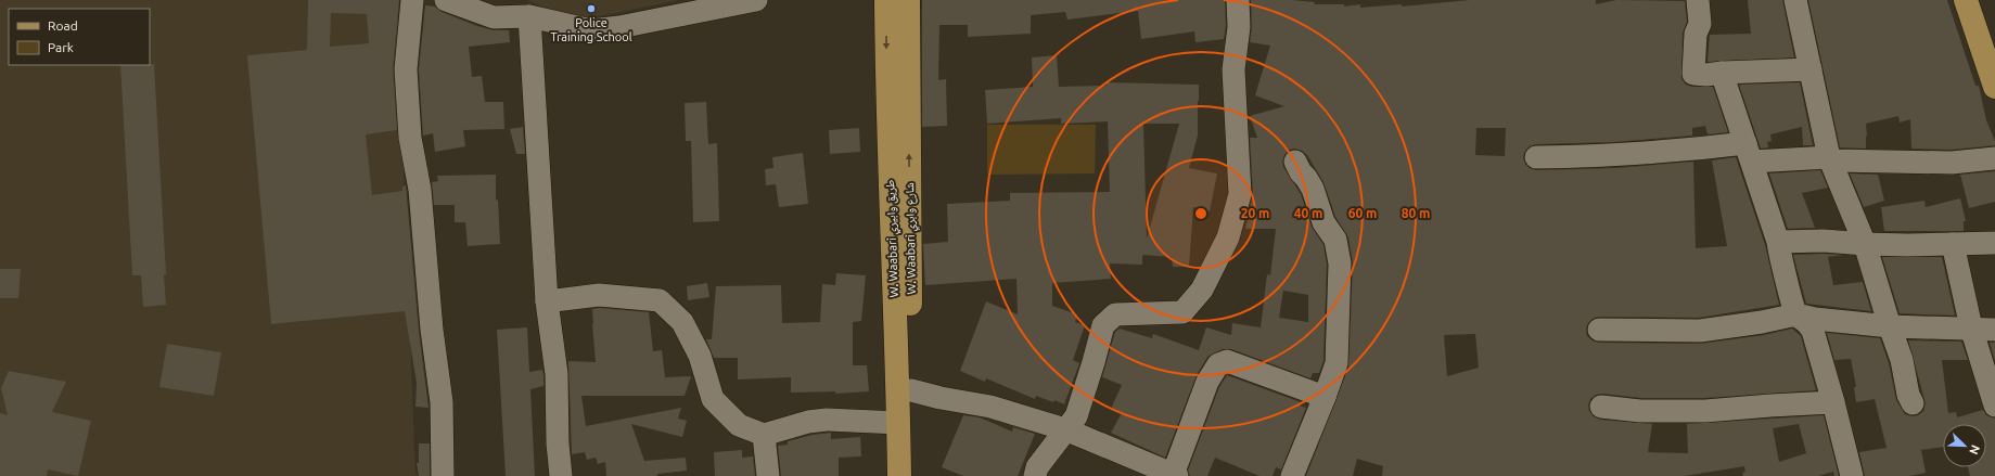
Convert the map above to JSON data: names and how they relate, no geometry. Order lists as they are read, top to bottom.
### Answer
{
  "streets": {
    "main road": ["W. Waabari طريق وابيري", "W. Waabari شارع وابري"]
  },
  "one_way": ["W. Waabari طريق وابيري", "W. Waabari شارع وابري"],
  "places": ["Police Training School"],
  "legend": ["Road", "Park"],
  "north": "bottom right",
  "rings": [
    "20 m",
    "40 m",
    "60 m",
    "80 m"
  ]
}
